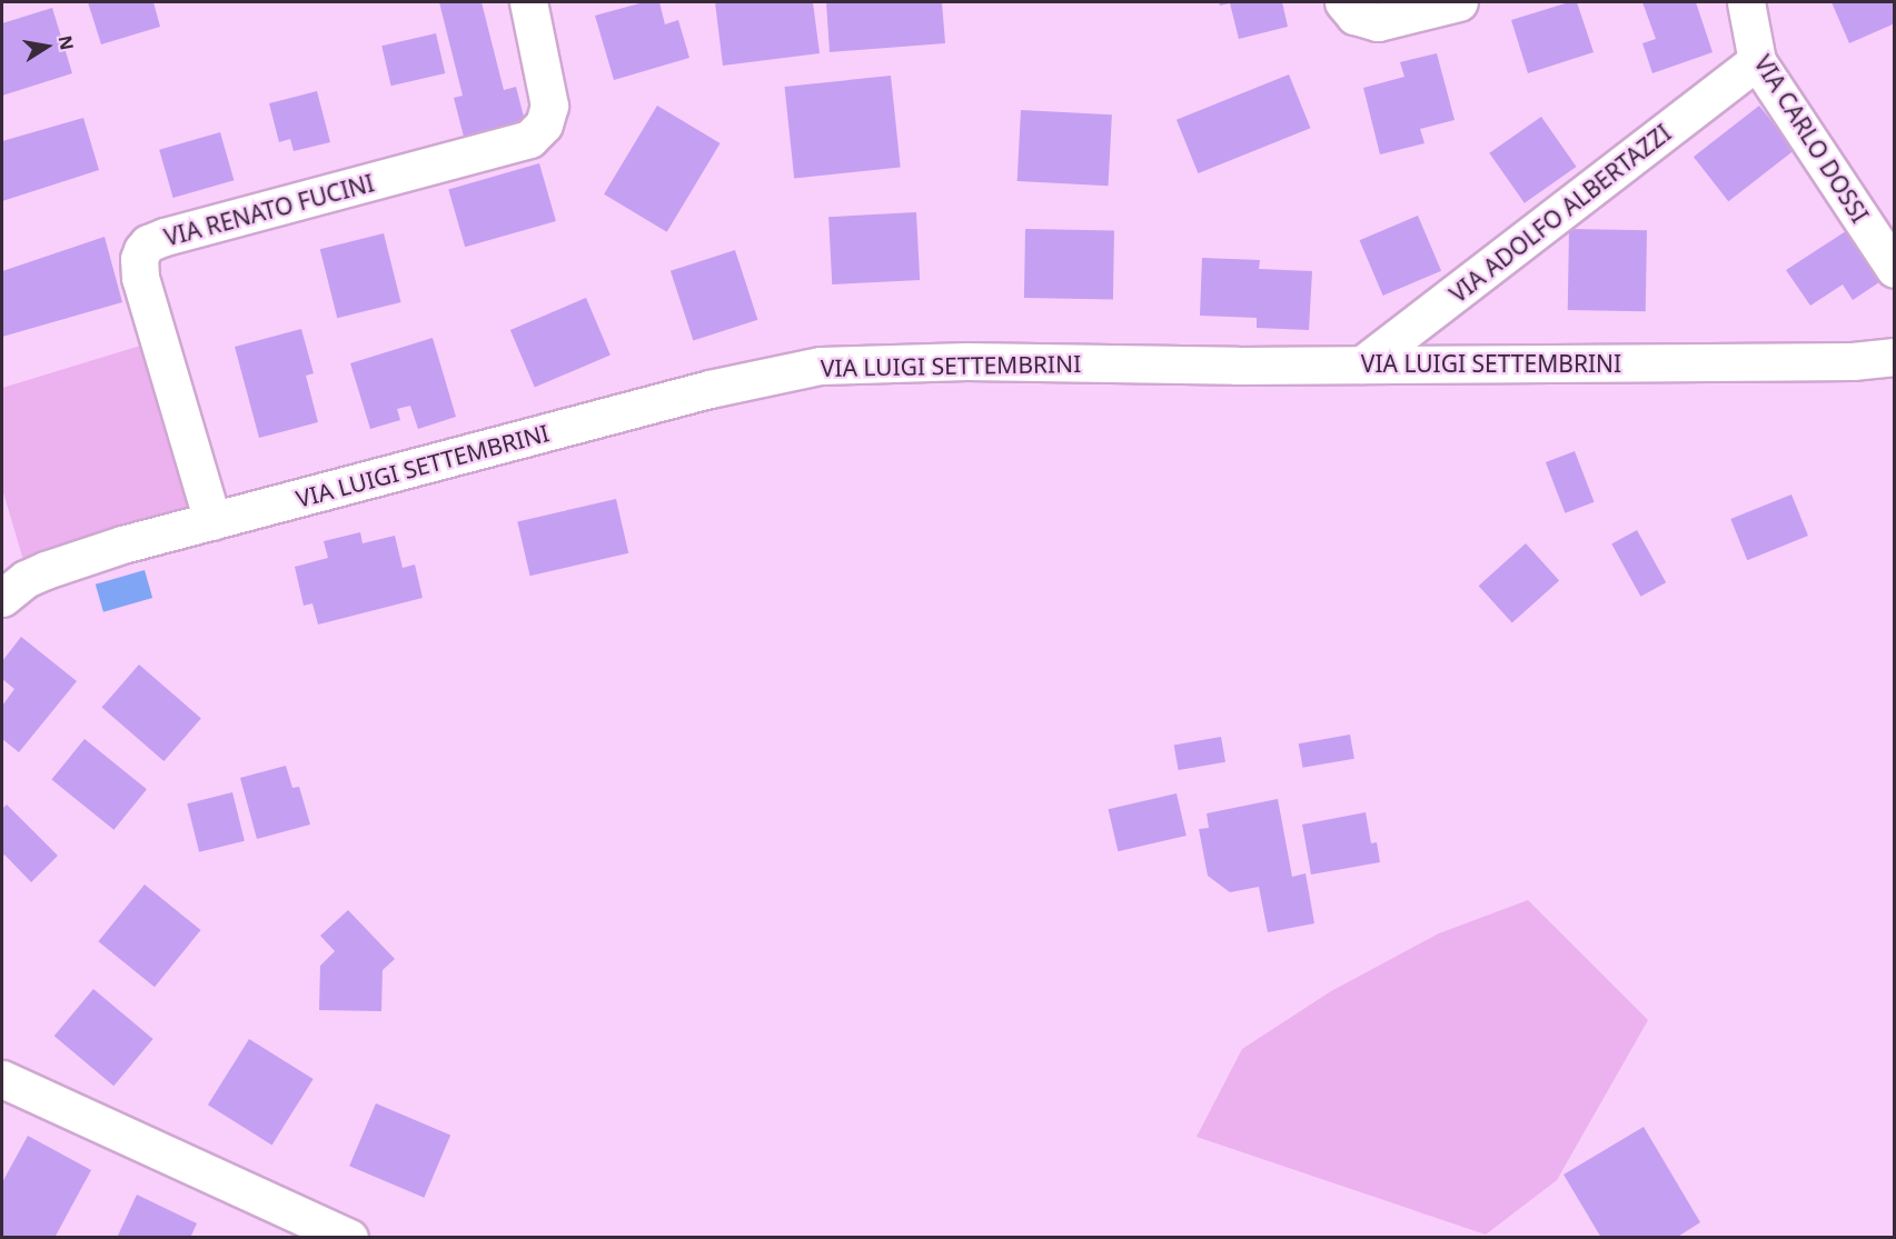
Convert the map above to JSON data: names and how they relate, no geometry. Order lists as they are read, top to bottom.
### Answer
{
  "streets": {
    "street": [
      "VIA CARLO DOSSI",
      "VIA RENATO FUCINI",
      "VIA ADOLFO ALBERTAZZI",
      "VIA LUIGI SETTEMBRINI"
    ]
  },
  "crossings": [
    ["VIA CARLO DOSSI", "VIA ADOLFO ALBERTAZZI"],
    ["VIA RENATO FUCINI", "VIA LUIGI SETTEMBRINI"],
    ["VIA ADOLFO ALBERTAZZI", "VIA LUIGI SETTEMBRINI"]
  ],
  "north": "right"
}
